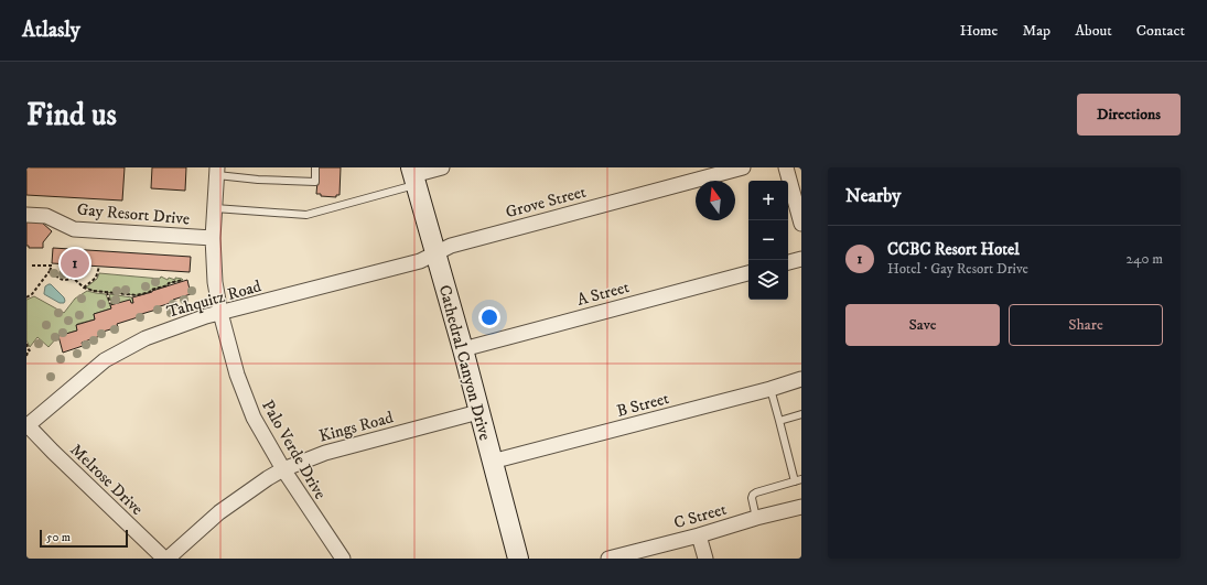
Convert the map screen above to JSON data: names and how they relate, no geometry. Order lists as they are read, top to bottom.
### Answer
{
  "streets": {
    "street": [
      "Grove Street",
      "Gay Resort Drive",
      "A Street",
      "Tahquitz Road",
      "Cathedral Canyon Drive",
      "B Street",
      "Kings Road",
      "Palo Verde Drive",
      "Melrose Drive",
      "C Street"
    ]
  },
  "crossings": [
    ["Grove Street", "Tahquitz Road"],
    ["Grove Street", "Cathedral Canyon Drive"],
    ["Gay Resort Drive", "Palo Verde Drive"],
    ["A Street", "Cathedral Canyon Drive"],
    ["Tahquitz Road", "Cathedral Canyon Drive"],
    ["Tahquitz Road", "Palo Verde Drive"],
    ["Tahquitz Road", "Melrose Drive"],
    ["Cathedral Canyon Drive", "B Street"],
    ["Cathedral Canyon Drive", "Kings Road"],
    ["Kings Road", "Palo Verde Drive"]
  ],
  "scale_bar": "50 m",
  "north": "top",
  "page": {
    "header": "Atlasly",
    "nav": [
      "Home",
      "Map",
      "About",
      "Contact"
    ],
    "buttons": [
      "Directions",
      ["Save", "Share"]
    ],
    "title": "Find us",
    "heading": "Nearby",
    "map_buttons": ["+", "−"],
    "list": [
      {
        "mark": "1",
        "name": "CCBC Resort Hotel",
        "note": "Hotel · Gay Resort Drive",
        "value": "240 m"
      }
    ],
    "pins": "1",
    "scale": "50 m"
  }
}
